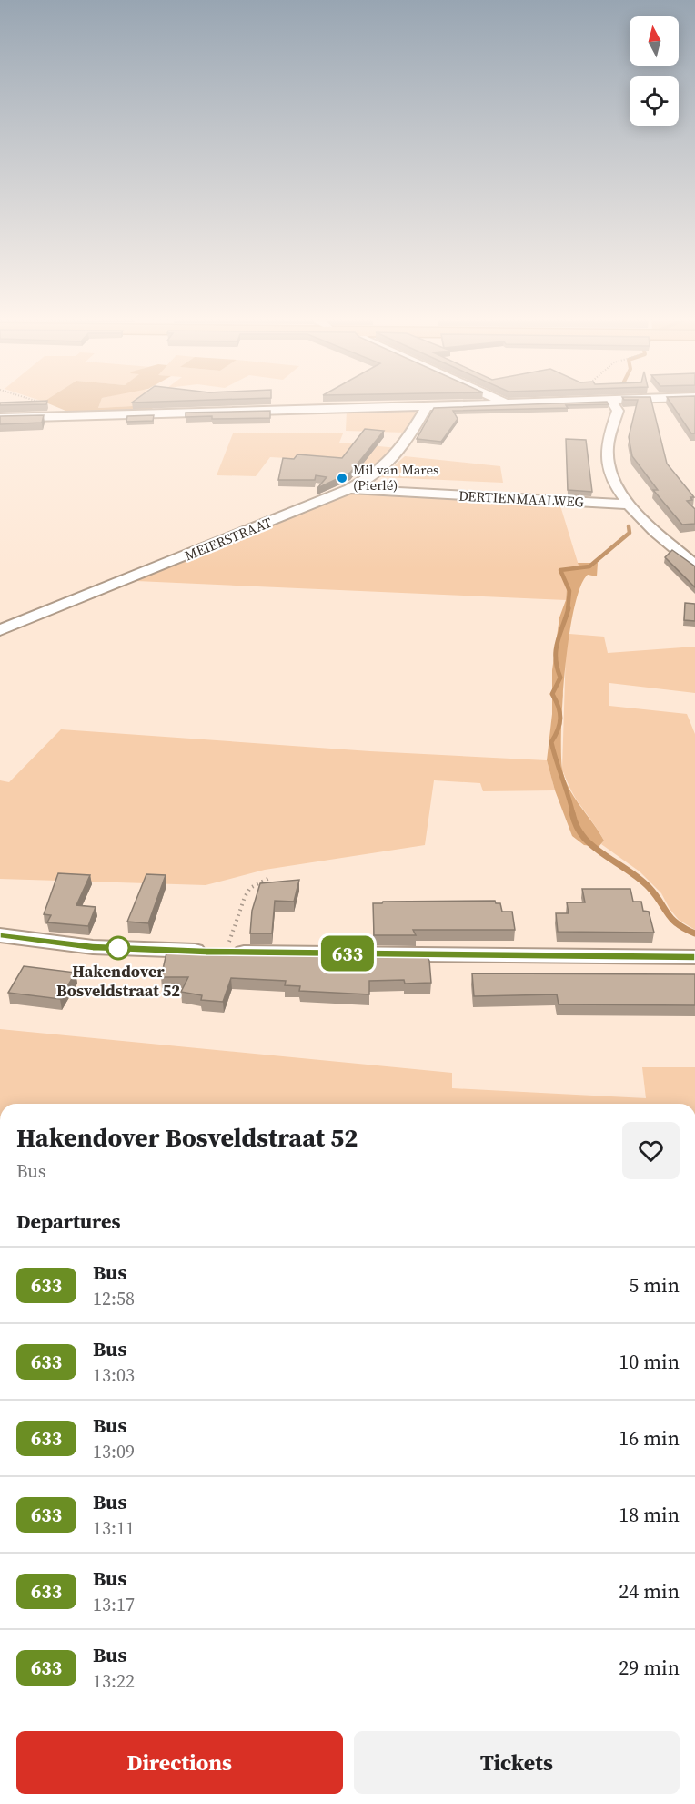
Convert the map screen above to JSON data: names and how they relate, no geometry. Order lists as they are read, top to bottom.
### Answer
{
  "streets": {
    "street": ["DERTIENMAALWEG", "MEIERSTRAAT"]
  },
  "crossings": [
    ["DERTIENMAALWEG", "MEIERSTRAAT"]
  ],
  "places": ["Mil van Mares (Pierlé)", "Hakendover Bosveldstraat 52"],
  "lines": ["bus line 633"],
  "north": "top",
  "page": {
    "on_map": "633",
    "heading": [
      ["Hakendover Bosveldstraat 52", "Bus"],
      "Departures"
    ],
    "list": [
      {
        "mark": "633",
        "name": "Bus",
        "note": "12:58",
        "value": "5 min"
      },
      {
        "mark": "633",
        "name": "Bus",
        "note": "13:03",
        "value": "10 min"
      },
      {
        "mark": "633",
        "name": "Bus",
        "note": "13:09",
        "value": "16 min"
      },
      {
        "mark": "633",
        "name": "Bus",
        "note": "13:11",
        "value": "18 min"
      },
      {
        "mark": "633",
        "name": "Bus",
        "note": "13:17",
        "value": "24 min"
      },
      {
        "mark": "633",
        "name": "Bus",
        "note": "13:22",
        "value": "29 min"
      }
    ],
    "buttons": ["Directions", "Tickets"]
  }
}
